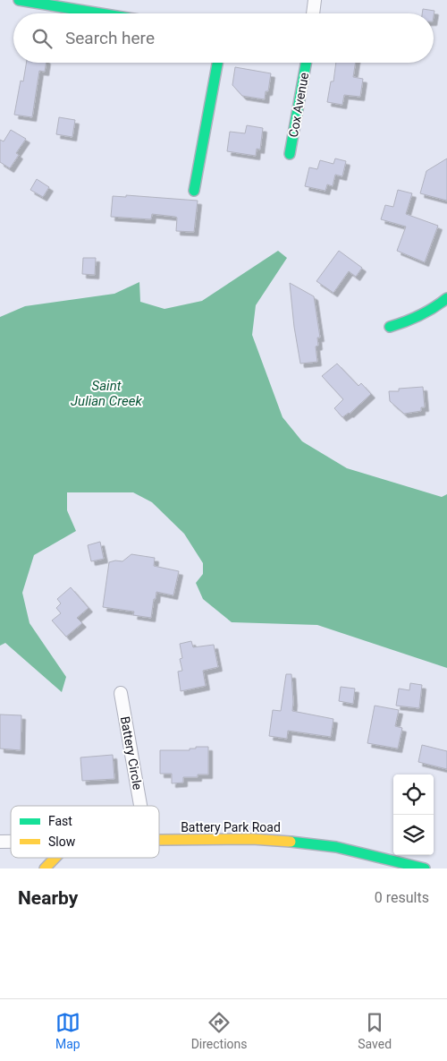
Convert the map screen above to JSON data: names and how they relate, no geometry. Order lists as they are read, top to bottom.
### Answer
{
  "streets": {
    "street": ["Cox Avenue", "Battery Circle", "Battery Park Road"]
  },
  "water": ["Saint Julian Creek"],
  "legend": ["Fast", "Slow"],
  "page": {
    "search": "Search here",
    "heading": ["Nearby", "0 results"],
    "nav": ["Map", "Directions", "Saved"]
  }
}
